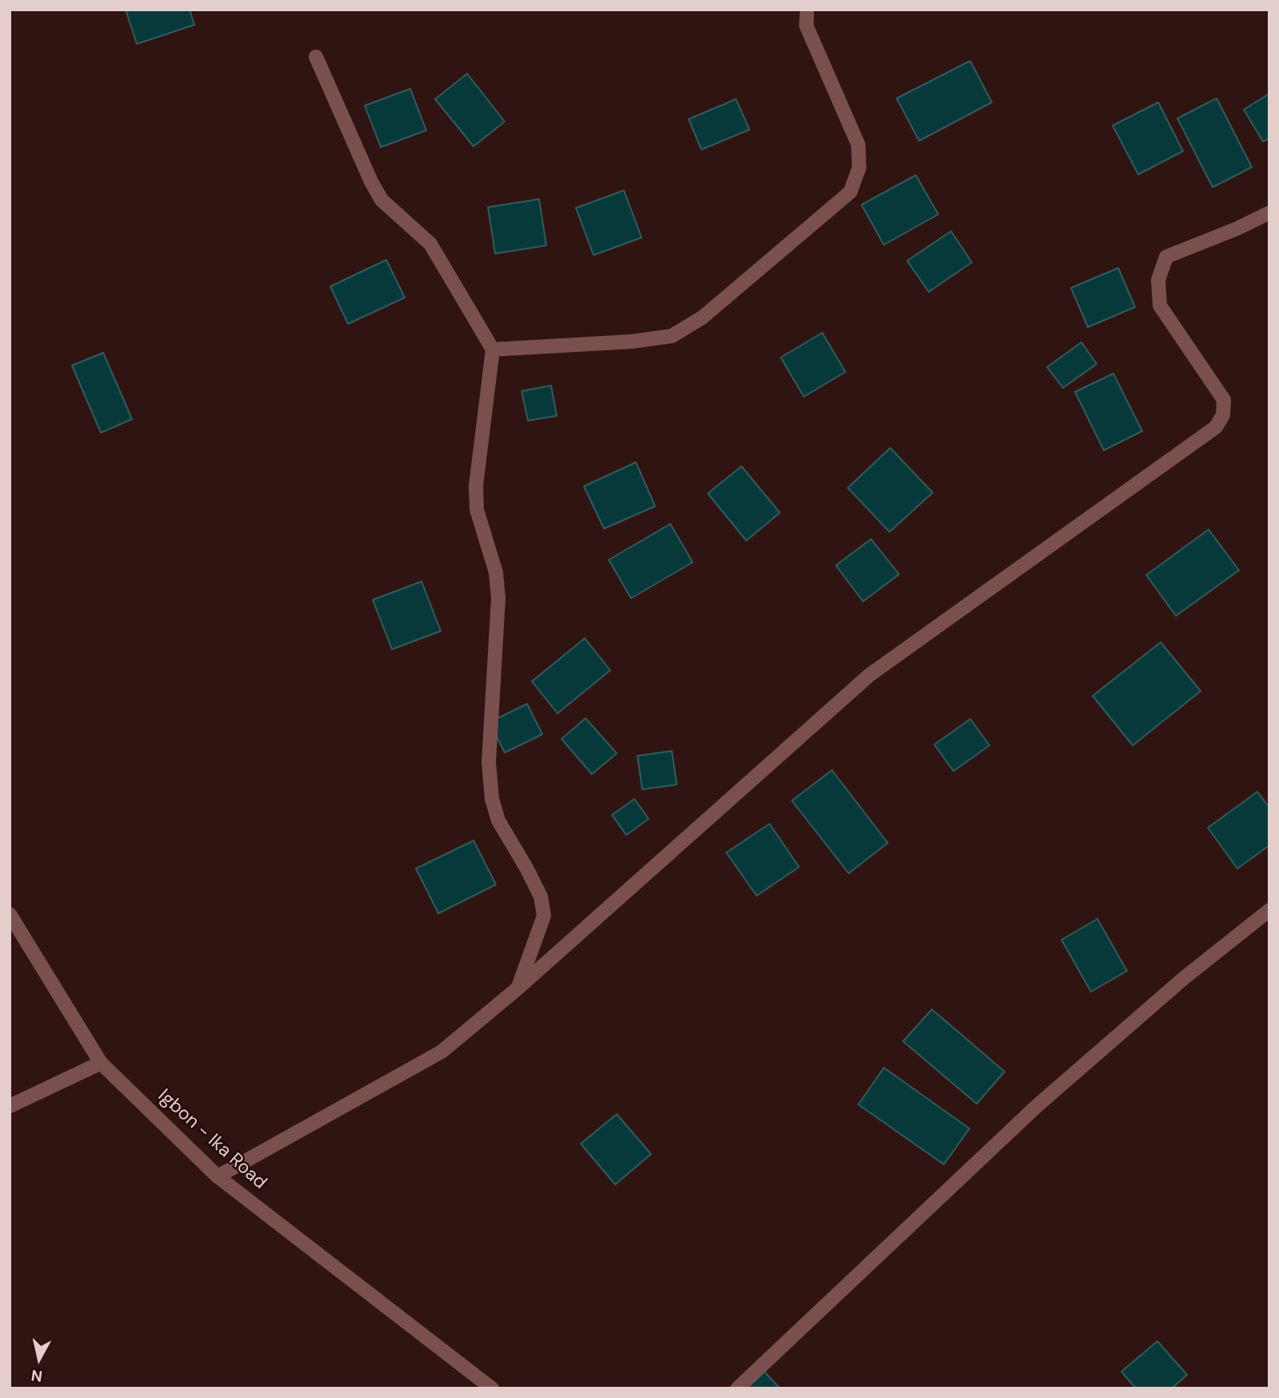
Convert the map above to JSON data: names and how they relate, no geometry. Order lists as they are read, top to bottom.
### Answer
{
  "streets": {
    "street": ["Igbon - Ika Road"]
  },
  "north": "bottom"
}
